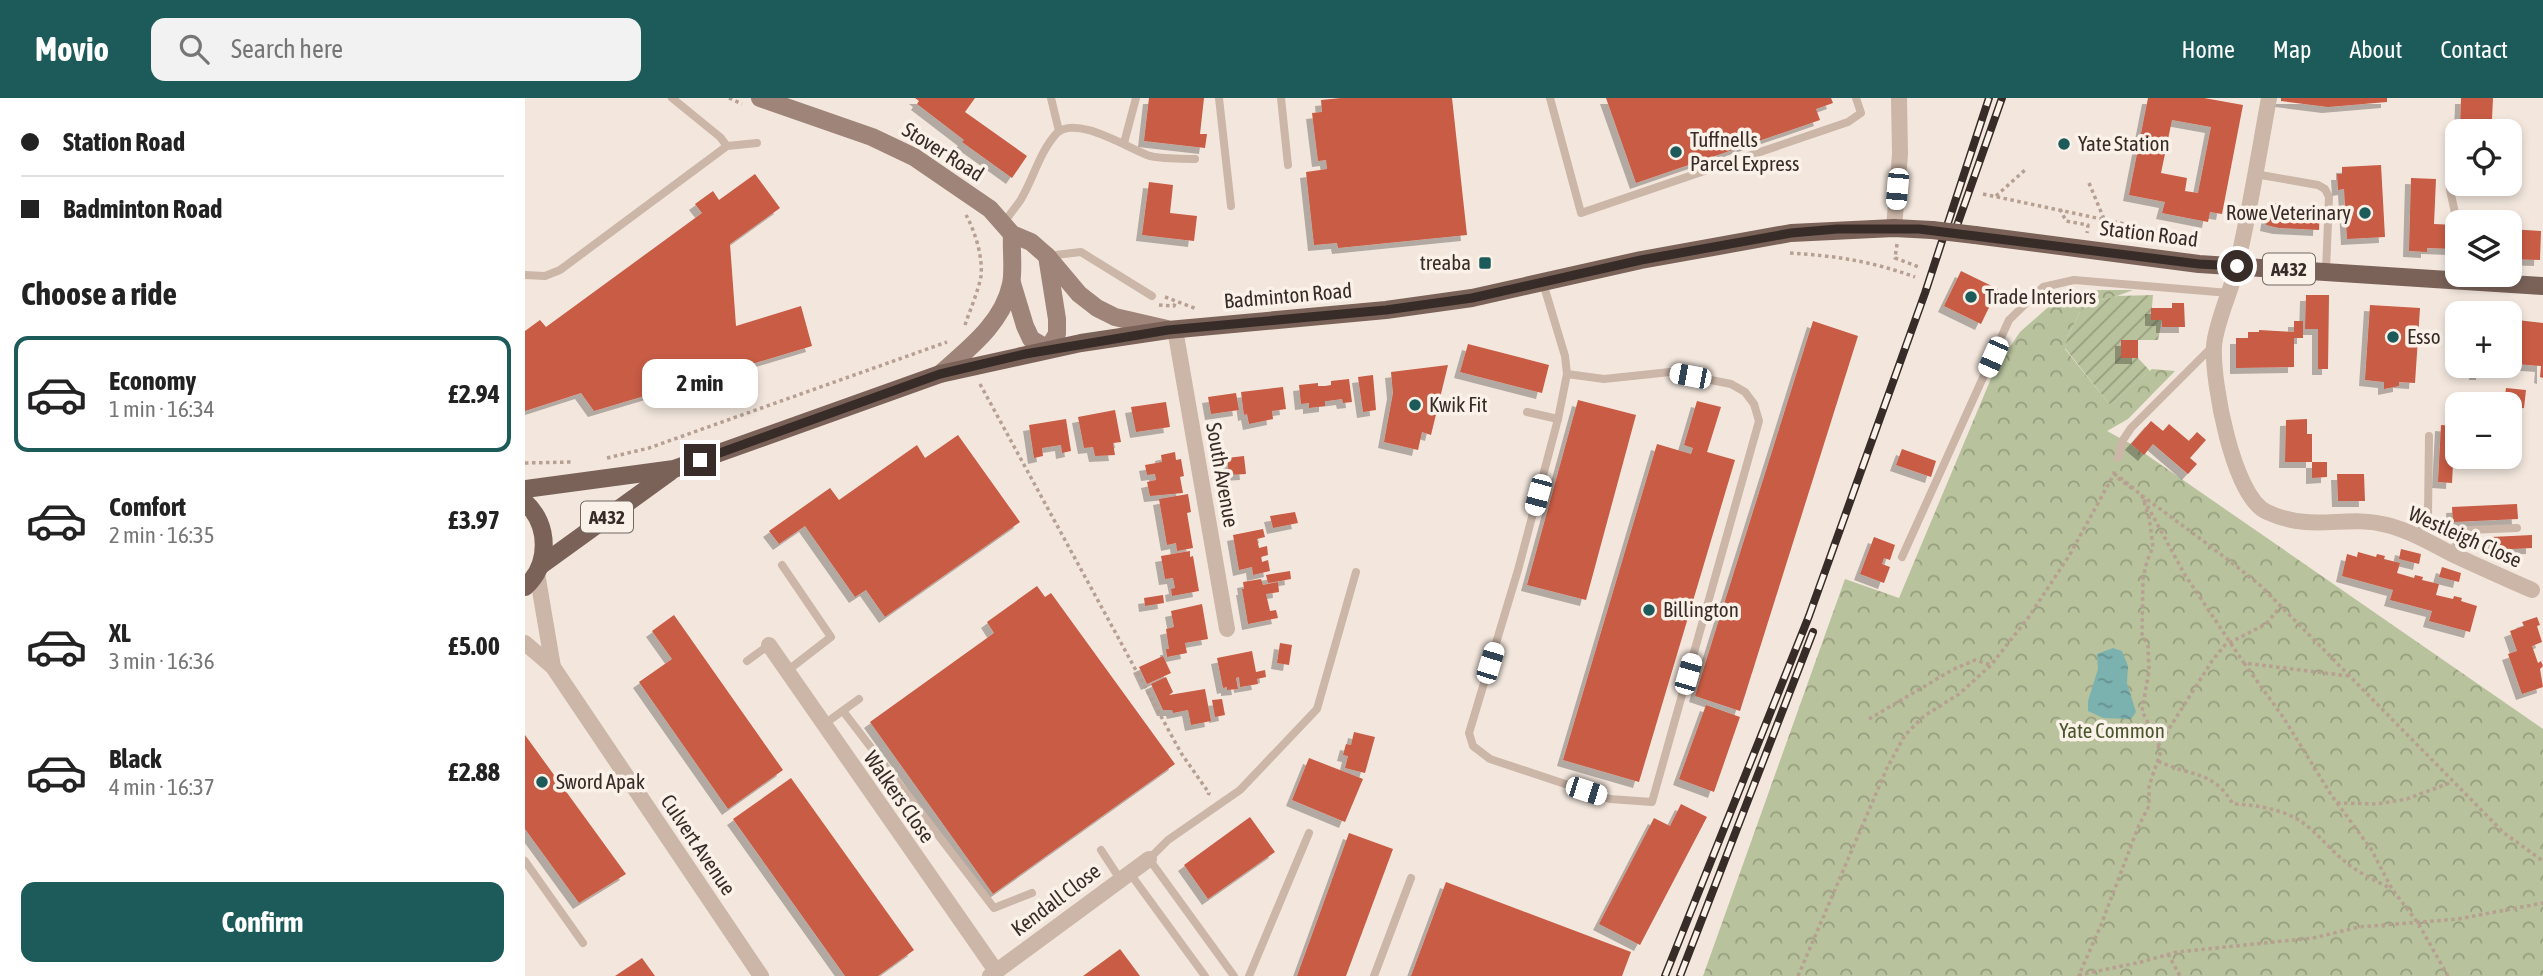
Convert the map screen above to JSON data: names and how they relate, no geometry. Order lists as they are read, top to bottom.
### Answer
{
  "streets": {
    "main road": [
      "Stover Road",
      "Station Road",
      "A432",
      "Badminton Road"
    ],
    "street": [
      "South Avenue",
      "Westleigh Close",
      "Walkers Close",
      "Culvert Avenue",
      "Kendall Close"
    ]
  },
  "crossings": [
    ["Stover Road", "Badminton Road"],
    ["Stover Road", "South Avenue"],
    ["Station Road", "Badminton Road"],
    ["Station Road", "Westleigh Close"],
    ["Badminton Road", "South Avenue"],
    ["Badminton Road", "Culvert Avenue"],
    ["Walkers Close", "Kendall Close"]
  ],
  "parks": ["Yate Common"],
  "places": {
    "other": [
      "Yate Station",
      "Tuffnells Parcel Express",
      "Rowe Veterinary",
      "Trade Interiors",
      "Esso",
      "Kwik Fit",
      "Billington",
      "Sword Apak"
    ],
    "transit": ["treaba"]
  },
  "page": {
    "header": "Movio",
    "search": "Search here",
    "nav": [
      "Home",
      "Map",
      "About",
      "Contact"
    ],
    "banner": ["Station Road", "Badminton Road"],
    "map_buttons": ["+", "−"],
    "heading": "Choose a ride",
    "list": [
      {
        "name": "Economy",
        "note": "1 min · 16:34",
        "value": "£2.94"
      },
      {
        "name": "Comfort",
        "note": "2 min · 16:35",
        "value": "£3.97"
      },
      {
        "name": "XL",
        "note": "3 min · 16:36",
        "value": "£5.00"
      },
      {
        "name": "Black",
        "note": "4 min · 16:37",
        "value": "£2.88"
      }
    ],
    "bubble": "2 min",
    "buttons": "Confirm"
  }
}
